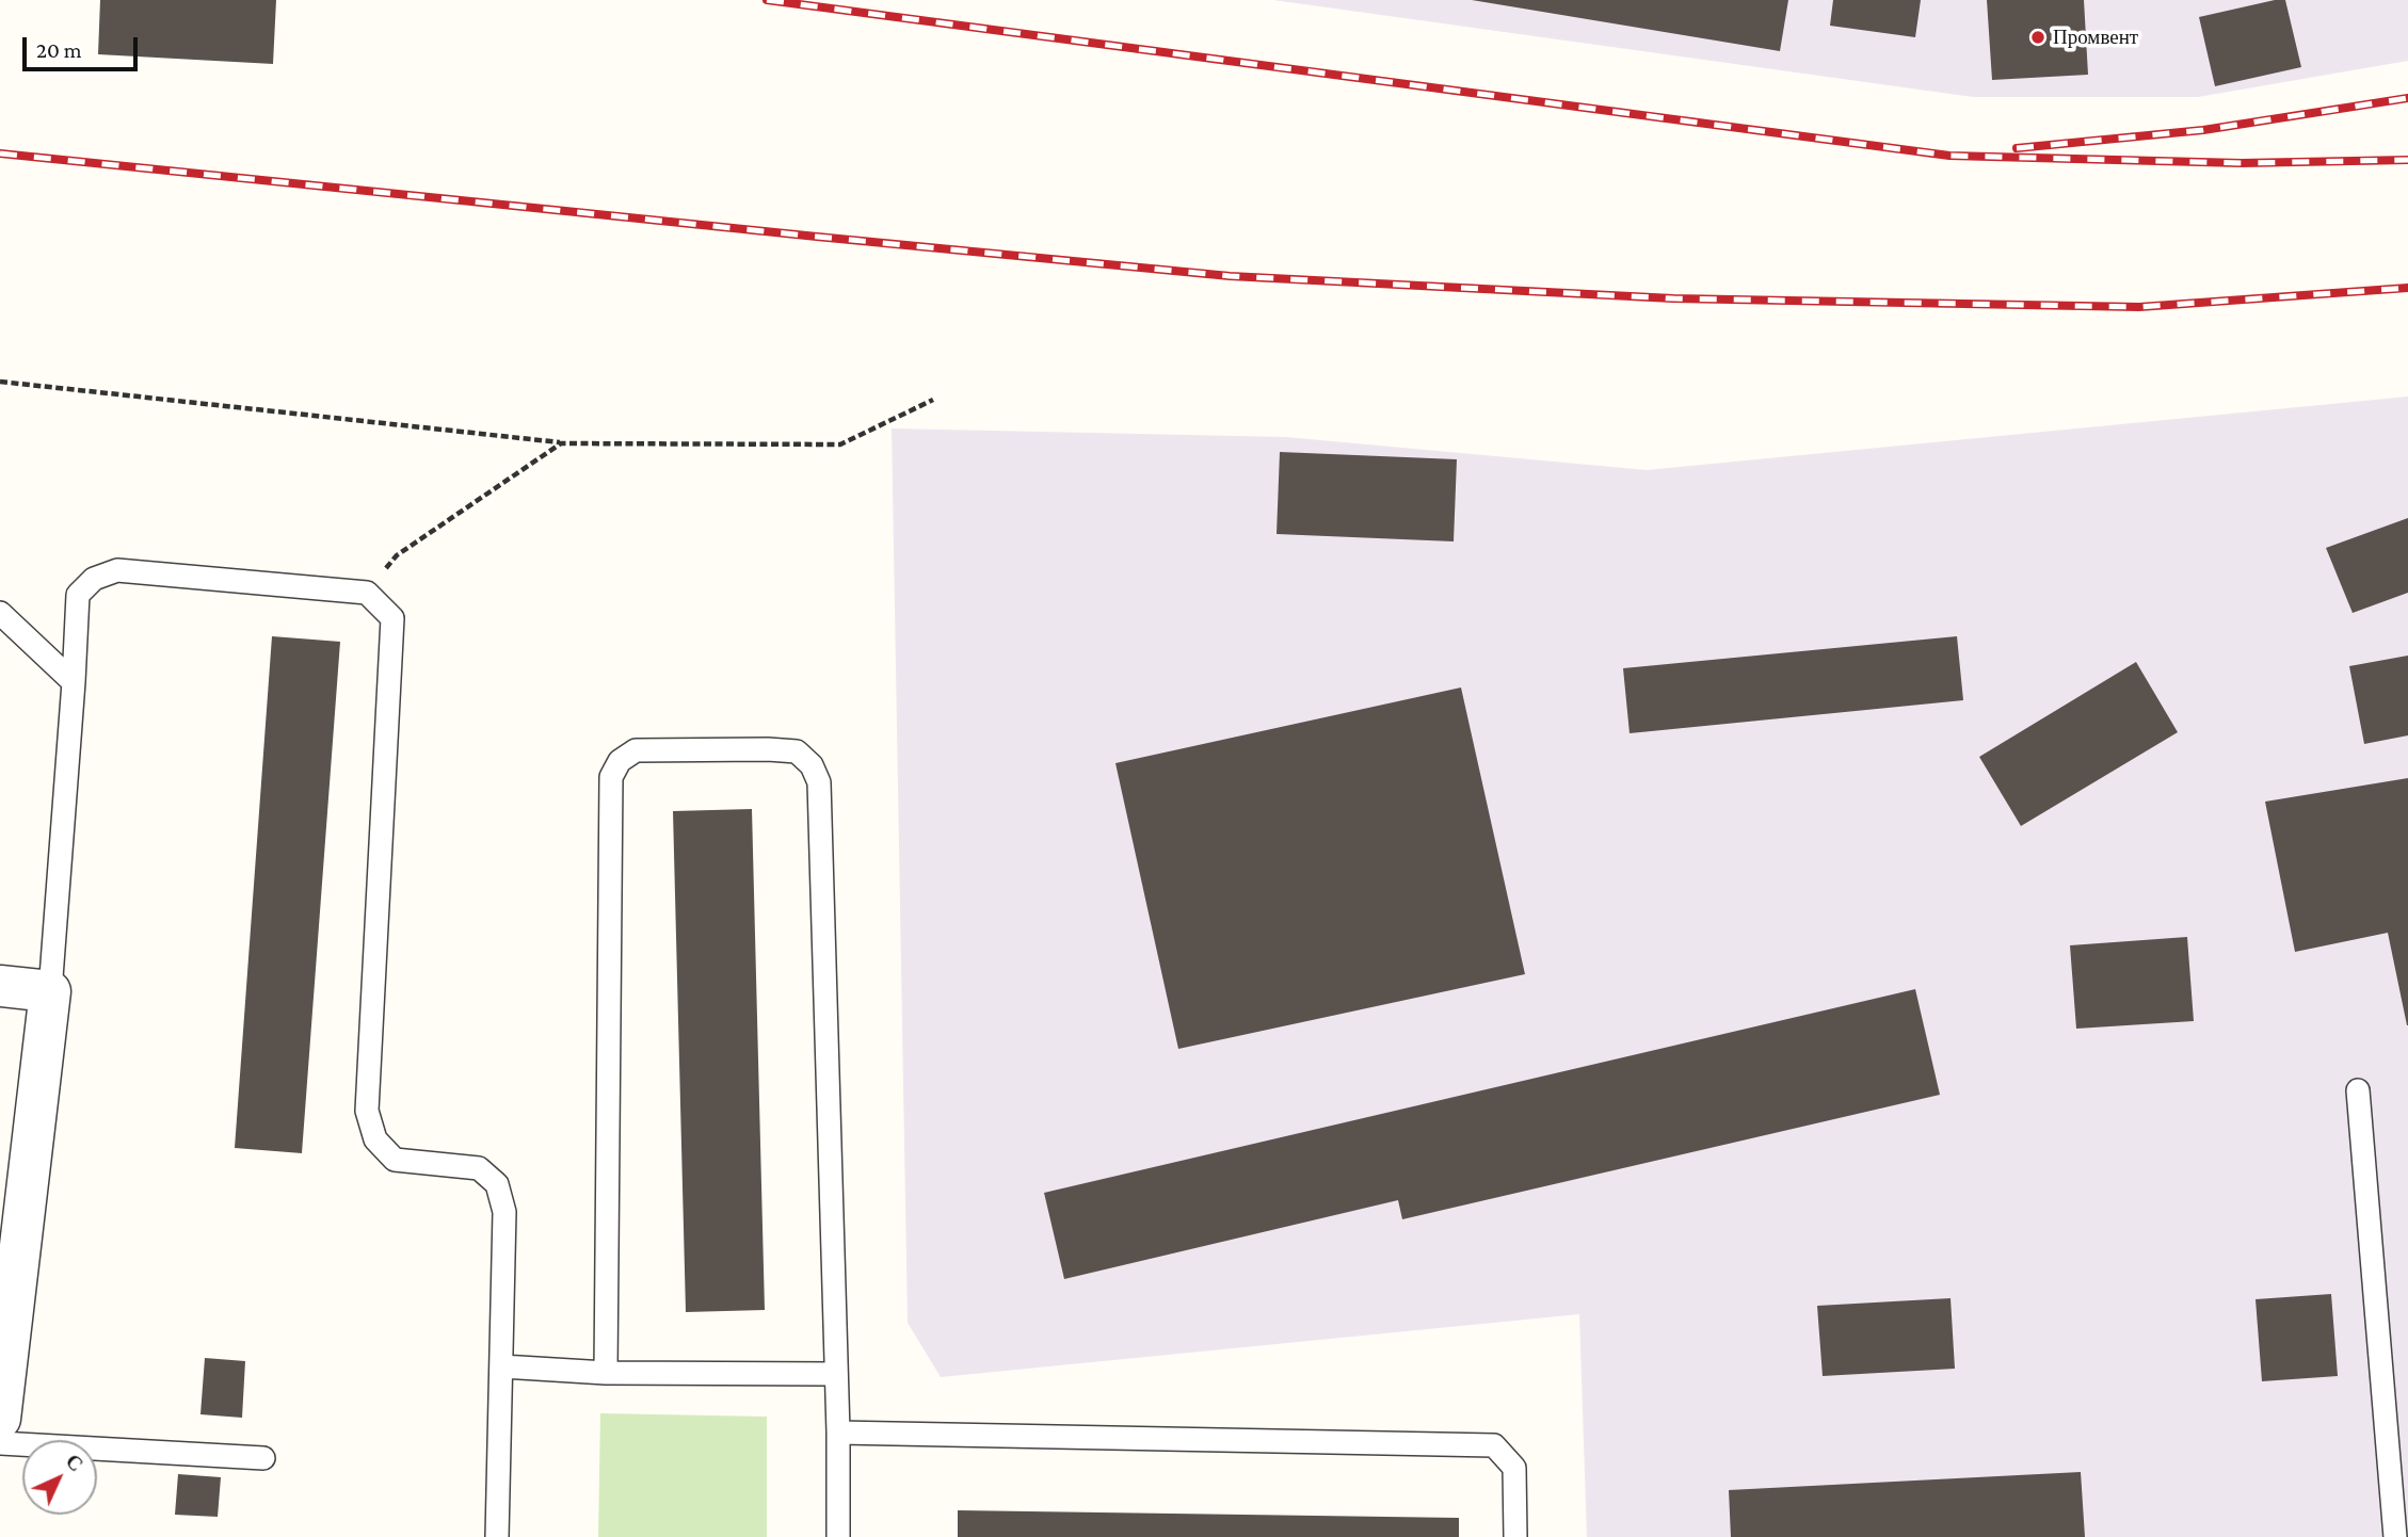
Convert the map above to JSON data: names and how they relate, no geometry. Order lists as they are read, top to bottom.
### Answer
{
  "places": ["Промвент"],
  "scale_bar": "20 m",
  "north": "top right"
}
